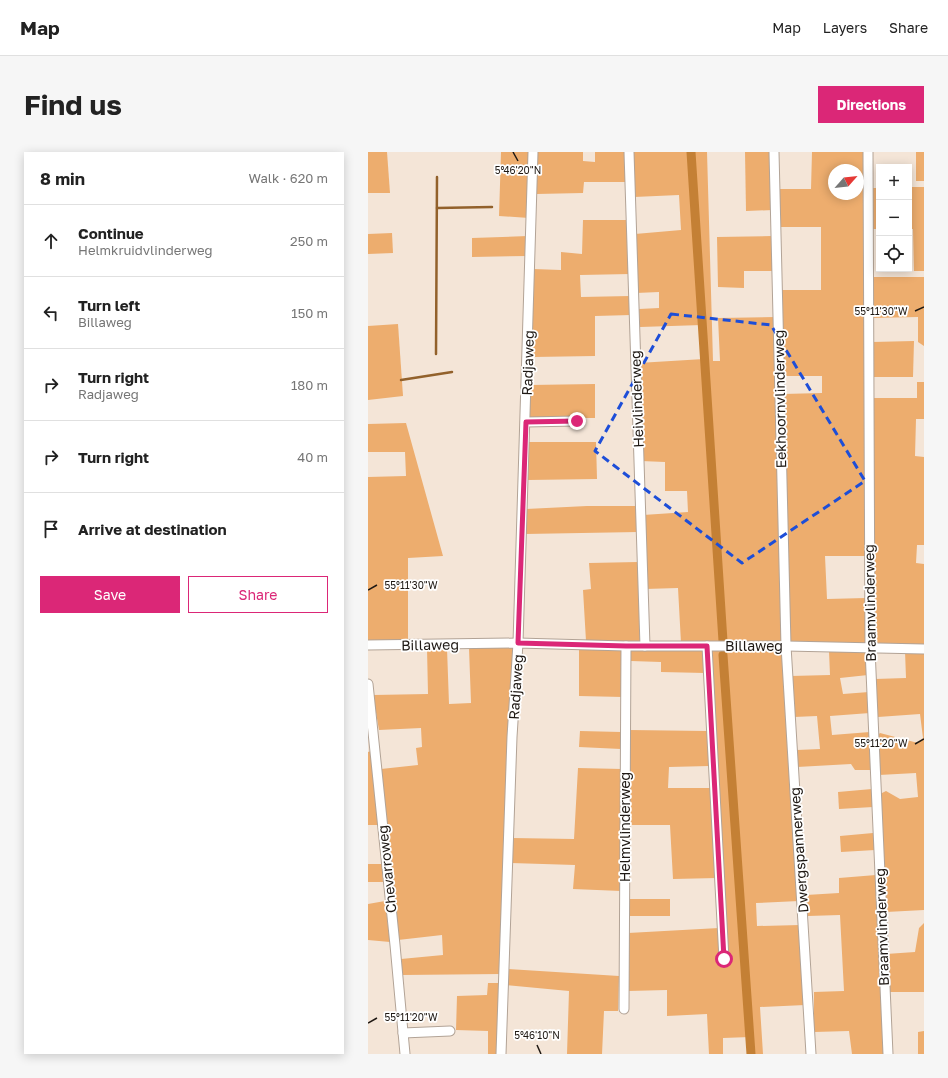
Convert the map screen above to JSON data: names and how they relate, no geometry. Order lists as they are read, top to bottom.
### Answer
{
  "streets": {
    "street": [
      "Radjaweg",
      "Heivlinderweg",
      "Eekhoornvlinderweg",
      "Braamvlinderweg",
      "Billaweg",
      "Helmvlinderweg",
      "Dwergspannerweg",
      "Chevarroweg"
    ]
  },
  "crossings": [
    ["Radjaweg", "Billaweg"],
    ["Heivlinderweg", "Billaweg"],
    ["Eekhoornvlinderweg", "Billaweg"],
    ["Eekhoornvlinderweg", "Dwergspannerweg"],
    ["Braamvlinderweg", "Billaweg"],
    ["Billaweg", "Helmvlinderweg"],
    ["Billaweg", "Dwergspannerweg"]
  ],
  "north": "top right",
  "page": {
    "header": "Map",
    "nav": ["Map", "Layers", "Share"],
    "buttons": [
      "Directions",
      ["Save", "Share"]
    ],
    "title": "Find us",
    "heading": ["8 min", "Walk · 620 m"],
    "map_buttons": ["+", "−"],
    "list": [
      ["Continue", "Helmkruidvlinderweg", "250 m"],
      ["Turn left", "Billaweg", "150 m"],
      ["Turn right", "Radjaweg", "180 m"],
      ["Turn right", "40 m"],
      "Arrive at destination"
    ]
  },
  "coordinates": [
    "5°46'20\"N",
    "55°11'30\"W",
    "55°11'20\"W",
    "5°46'10\"N"
  ]
}
